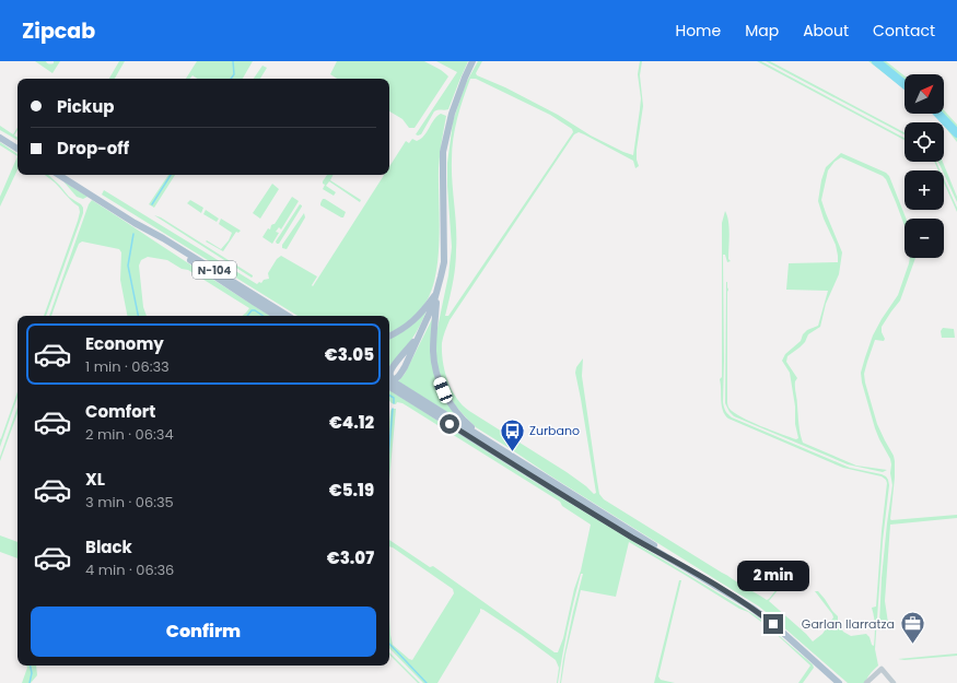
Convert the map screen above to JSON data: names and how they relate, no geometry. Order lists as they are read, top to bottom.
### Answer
{
  "streets": {
    "main road": ["N-104"]
  },
  "places": {
    "bus stop": ["Zurbano"],
    "office": ["Garlan Ilarratza"]
  },
  "north": "top right",
  "page": {
    "header": "Zipcab",
    "nav": [
      "Home",
      "Map",
      "About",
      "Contact"
    ],
    "map_buttons": ["+", "−"],
    "banner": ["Pickup", "Drop-off"],
    "list": [
      {
        "name": "Economy",
        "note": "1 min · 06:33",
        "value": "€3.05"
      },
      {
        "name": "Comfort",
        "note": "2 min · 06:34",
        "value": "€4.12"
      },
      {
        "name": "XL",
        "note": "3 min · 06:35",
        "value": "€5.19"
      },
      {
        "name": "Black",
        "note": "4 min · 06:36",
        "value": "€3.07"
      }
    ],
    "bubble": "2 min",
    "buttons": "Confirm"
  }
}
